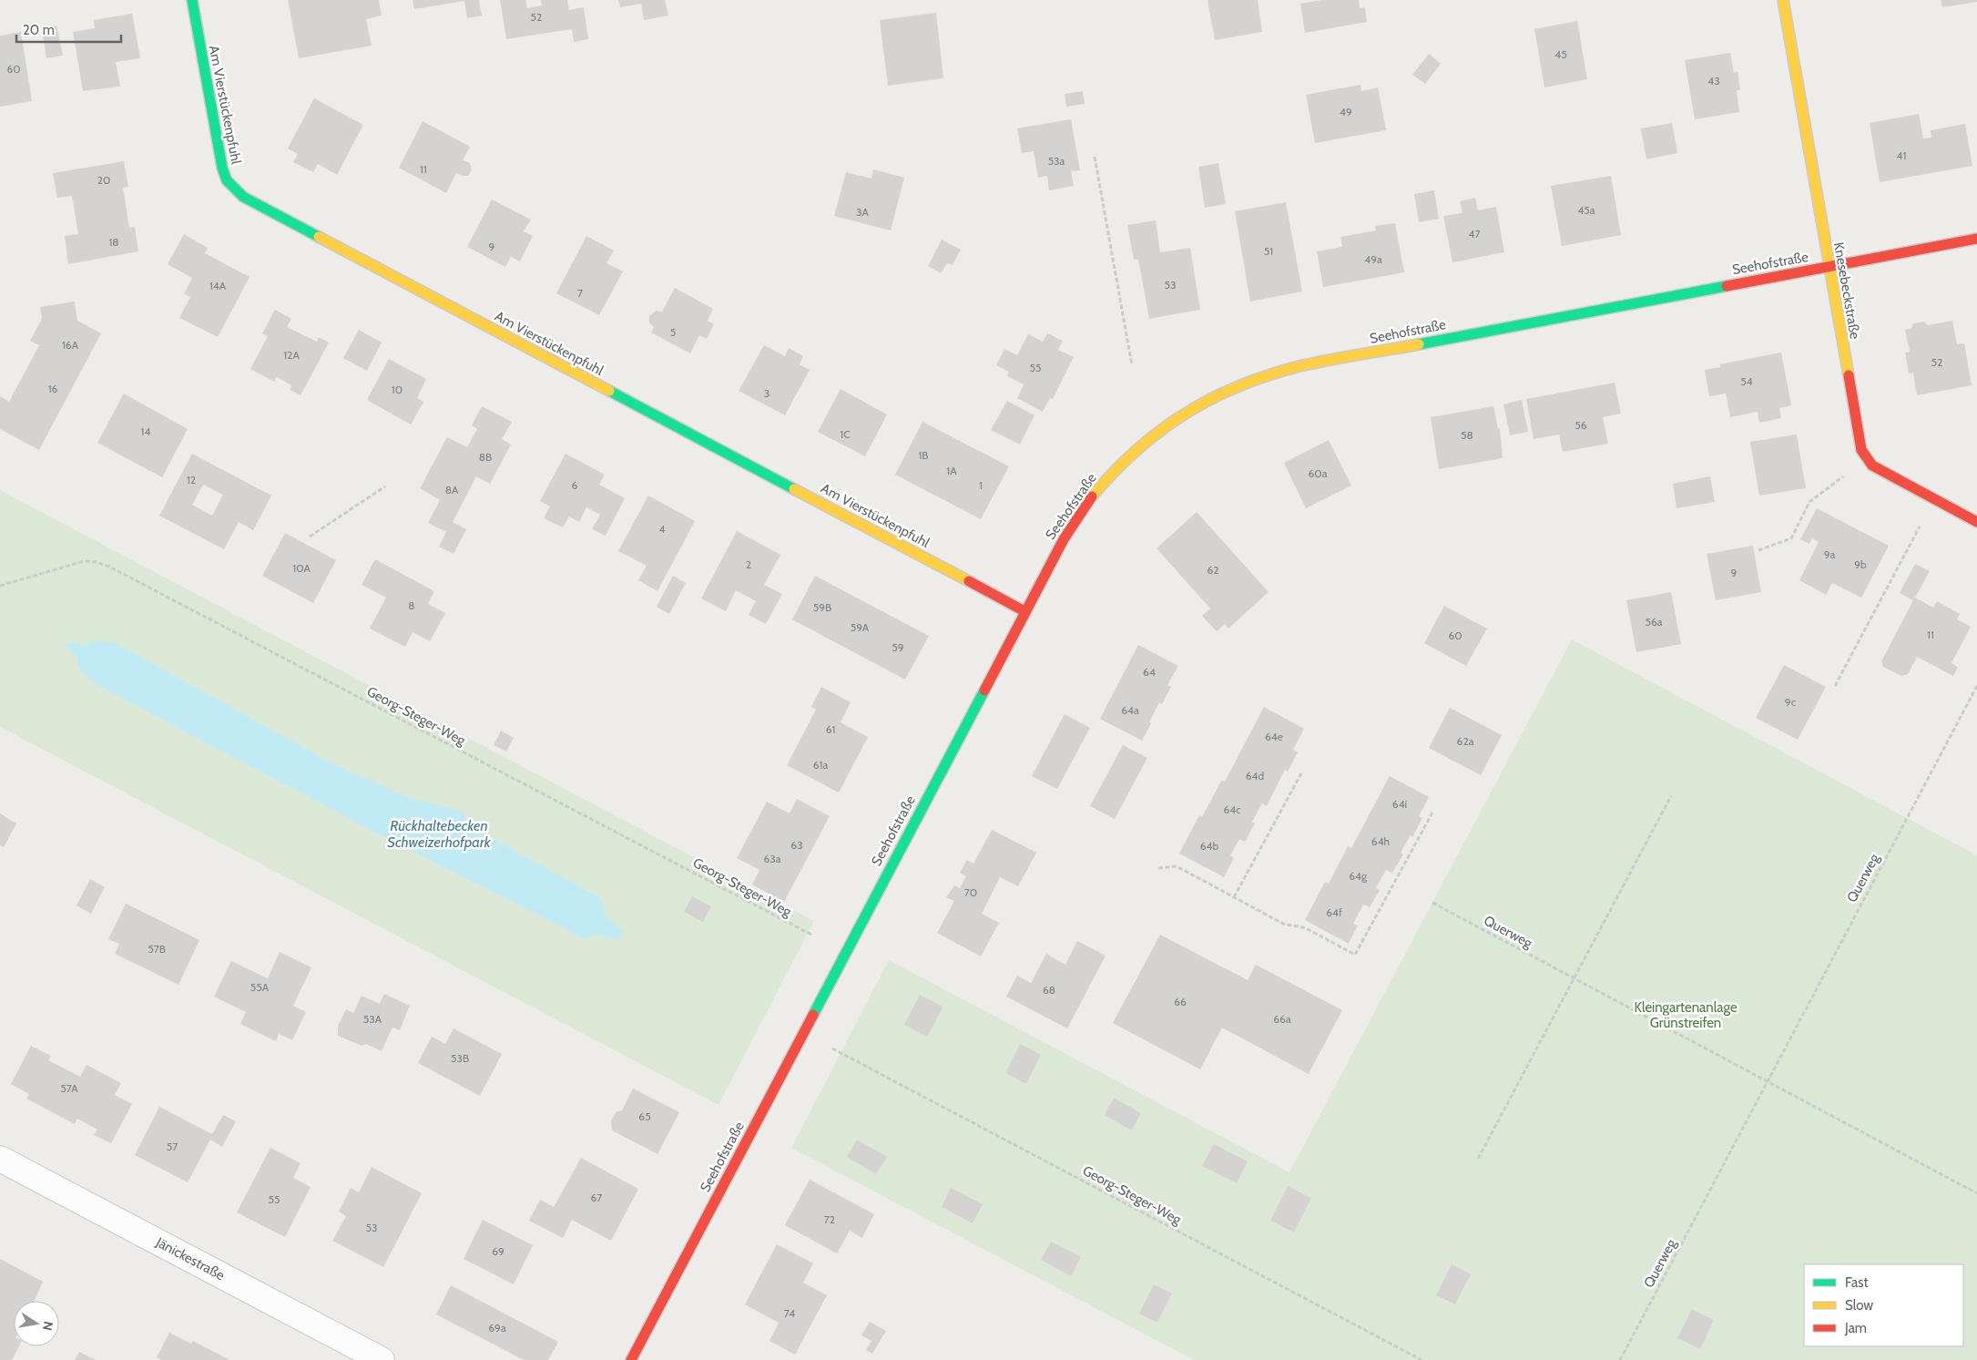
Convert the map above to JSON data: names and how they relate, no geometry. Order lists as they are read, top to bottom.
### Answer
{
  "streets": {
    "street": [
      "Am Vierstückenpfuhl",
      "Seehofstraße",
      "Knesebeckstraße",
      "Jänickestraße"
    ],
    "path": ["Georg-Steger-Weg", "Querweg"]
  },
  "crossings": [
    ["Am Vierstückenpfuhl", "Seehofstraße"],
    ["Seehofstraße", "Knesebeckstraße"]
  ],
  "water": ["Rückhaltebecken Schweizerhofpark"],
  "parks": ["Kleingartenanlage Grünstreifen"],
  "house_numbers": [
    "52",
    "45",
    "60",
    "43",
    "49",
    "41",
    "53a",
    "11",
    "20",
    "45a",
    "3A",
    "47",
    "18",
    "9",
    "51",
    "49a",
    "53",
    "14A",
    "7",
    "5",
    "16A",
    "12A",
    "52",
    "55",
    "54",
    "16",
    "10",
    "3",
    "56",
    "14",
    "1C",
    "58",
    "1B",
    "8B",
    "1A",
    "60a",
    "12",
    "6",
    "1",
    "8A",
    "4",
    "9a",
    "2",
    "9b",
    "10A",
    "62",
    "9",
    "8",
    "59B",
    "56a",
    "59A",
    "11",
    "60",
    "59",
    "64",
    "9c",
    "64a",
    "61",
    "64e",
    "62a",
    "61a",
    "64d",
    "64i",
    "64c",
    "64h",
    "63",
    "64b",
    "63a",
    "64g",
    "70",
    "64f",
    "57B",
    "55A",
    "68",
    "66",
    "53A",
    "66a",
    "53B",
    "57A",
    "65",
    "57",
    "67",
    "55",
    "72",
    "53",
    "69",
    "74",
    "69a"
  ],
  "legend": ["Fast", "Slow", "Jam"],
  "scale_bar": "20 m",
  "north": "right"
}
